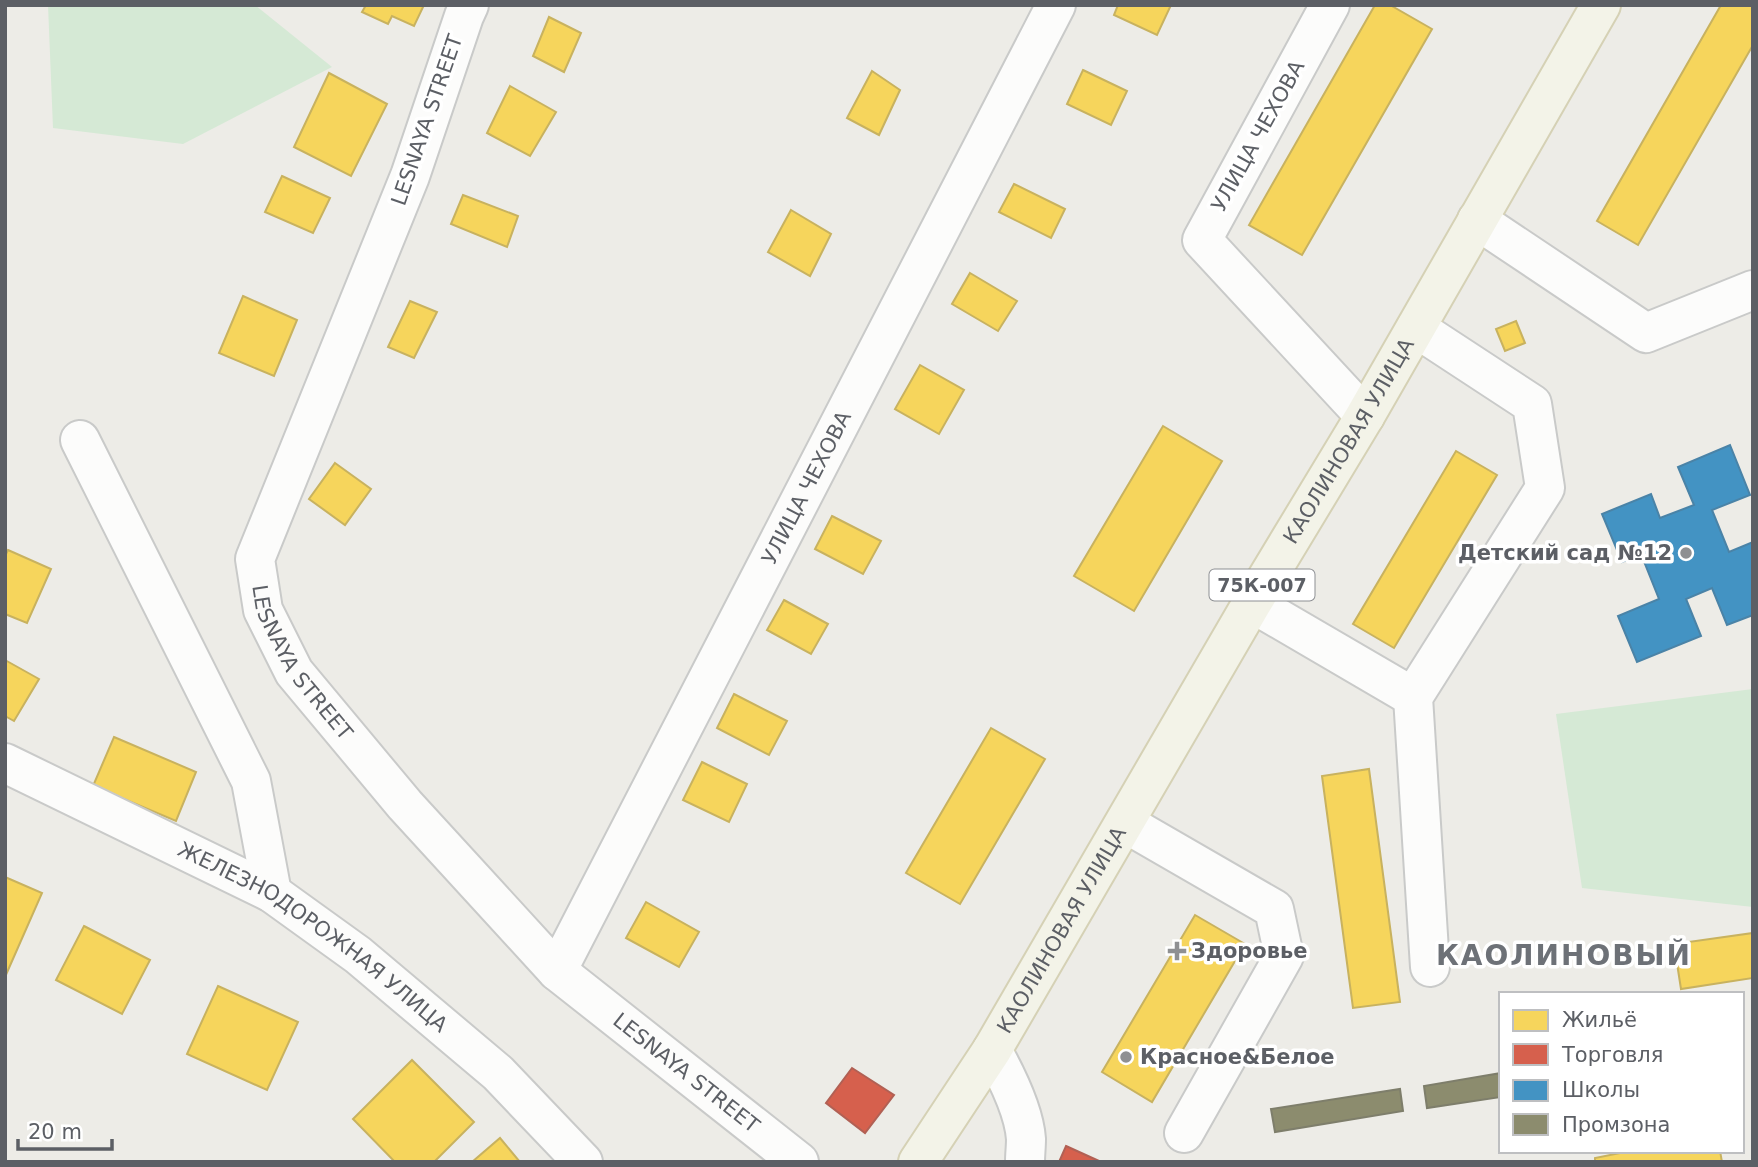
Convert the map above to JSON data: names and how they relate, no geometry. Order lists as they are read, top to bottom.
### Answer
{
  "streets": {
    "main road": ["КАОЛИНОВАЯ УЛИЦА", "75К-007"],
    "street": ["LESNAYA STREET", "УЛИЦА ЧЕХОВА", "ЖЕЛЕЗНОДОРОЖНАЯ УЛИЦА"]
  },
  "crossings": [
    ["LESNAYA STREET", "УЛИЦА ЧЕХОВА"],
    ["УЛИЦА ЧЕХОВА", "КАОЛИНОВАЯ УЛИЦА"]
  ],
  "districts": ["КАОЛИНОВЫЙ"],
  "places": {
    "other": ["Детский сад №12", "Красное&Белое"],
    "health": ["Здоровье"]
  },
  "legend": [
    "Жильё",
    "Торговля",
    "Школы",
    "Промзона"
  ],
  "scale_bar": "20 m"
}
